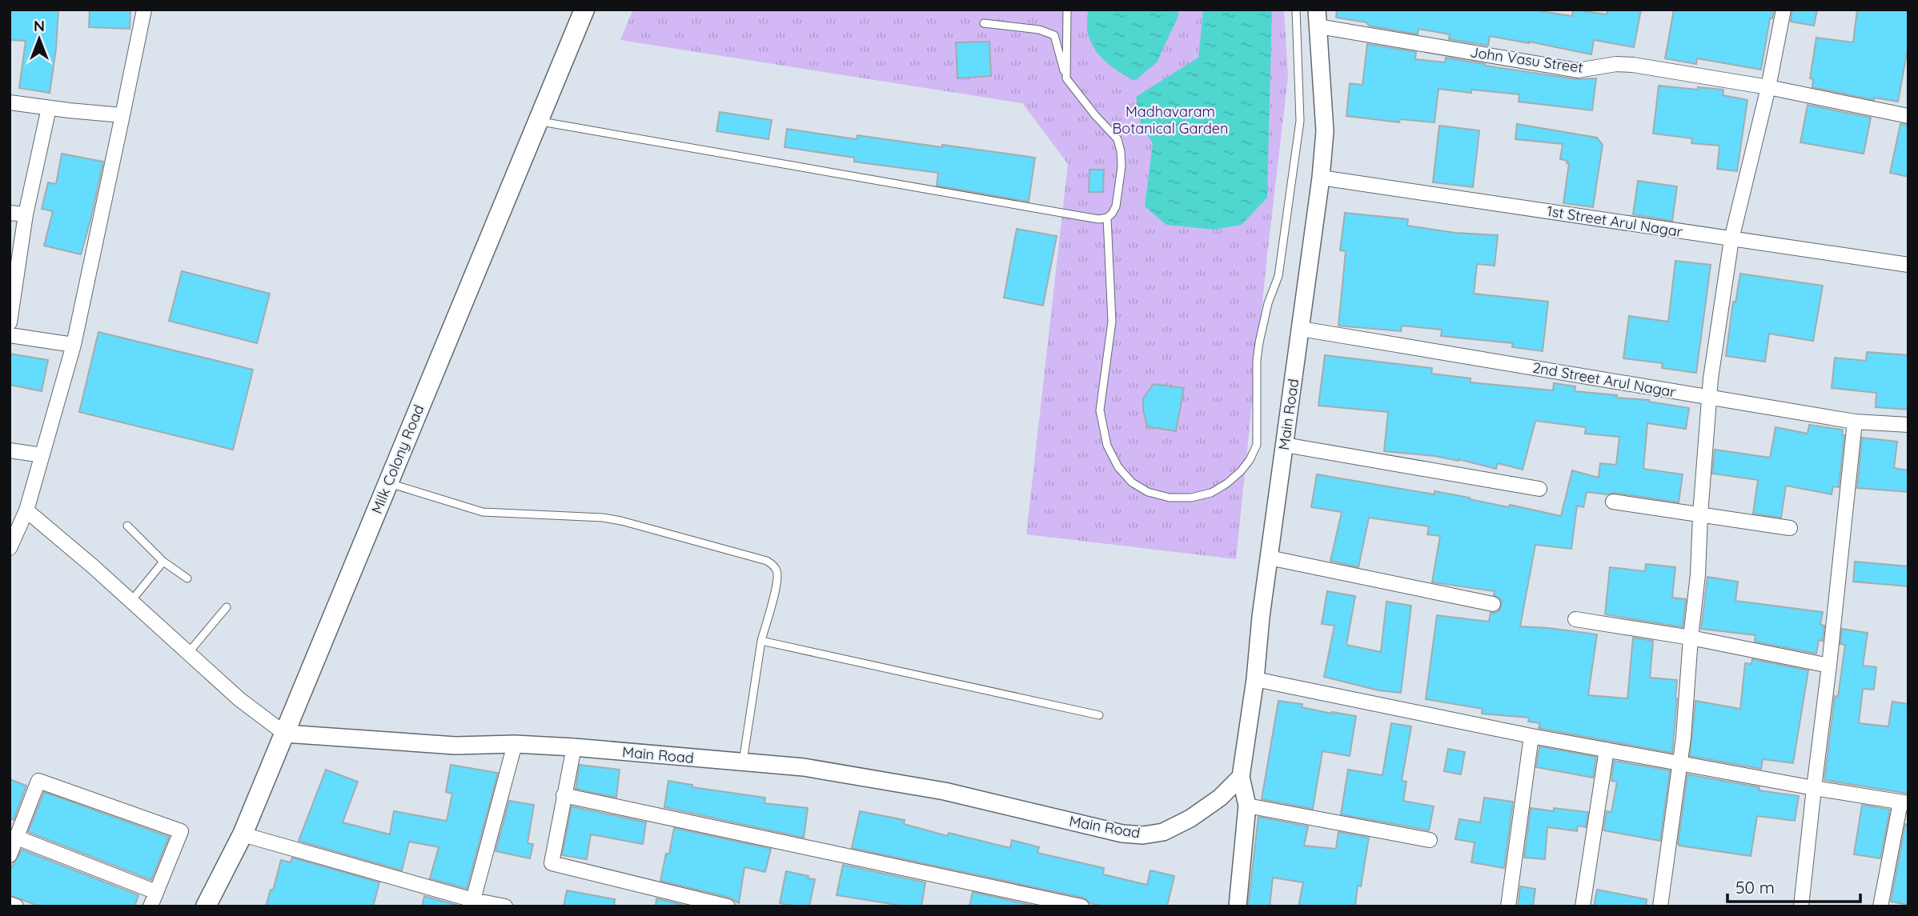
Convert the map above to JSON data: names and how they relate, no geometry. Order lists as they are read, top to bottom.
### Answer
{
  "streets": {
    "main road": ["Milk Colony Road"],
    "street": [
      "John Vasu Street",
      "1st Street Arul Nagar",
      "2nd Street Arul Nagar",
      "Main Road"
    ]
  },
  "crossings": [
    ["John Vasu Street", "Main Road"],
    ["1st Street Arul Nagar", "Main Road"],
    ["2nd Street Arul Nagar", "Main Road"],
    ["Main Road", "Milk Colony Road"]
  ],
  "parks": ["Madhavaram Botanical Garden"],
  "scale_bar": "50 m",
  "north": "top"
}
